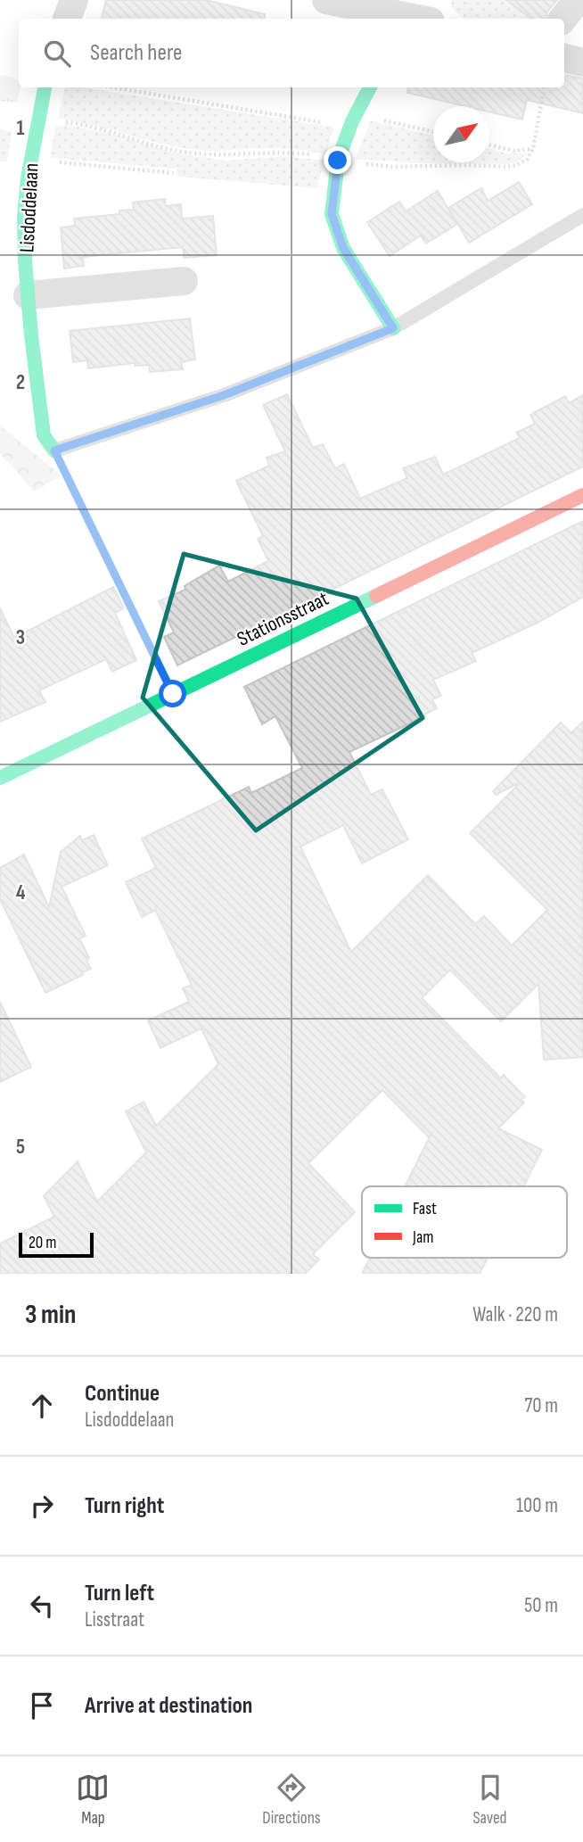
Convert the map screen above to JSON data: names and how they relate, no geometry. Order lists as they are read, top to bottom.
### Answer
{
  "streets": {
    "street": ["Lisdoddelaan", "Stationsstraat"]
  },
  "legend": ["Fast", "Jam"],
  "scale_bar": "20 m",
  "north": "top right",
  "page": {
    "search": "Search here",
    "scale": "20 m",
    "heading": ["3 min", "Walk · 220 m"],
    "list": [
      ["Continue", "Lisdoddelaan", "70 m"],
      ["Turn right", "100 m"],
      ["Turn left", "Lisstraat", "50 m"],
      "Arrive at destination"
    ],
    "nav": ["Map", "Directions", "Saved"]
  },
  "grid": {
    "rows": [
      "1",
      "2",
      "3",
      "4",
      "5"
    ]
  }
}
